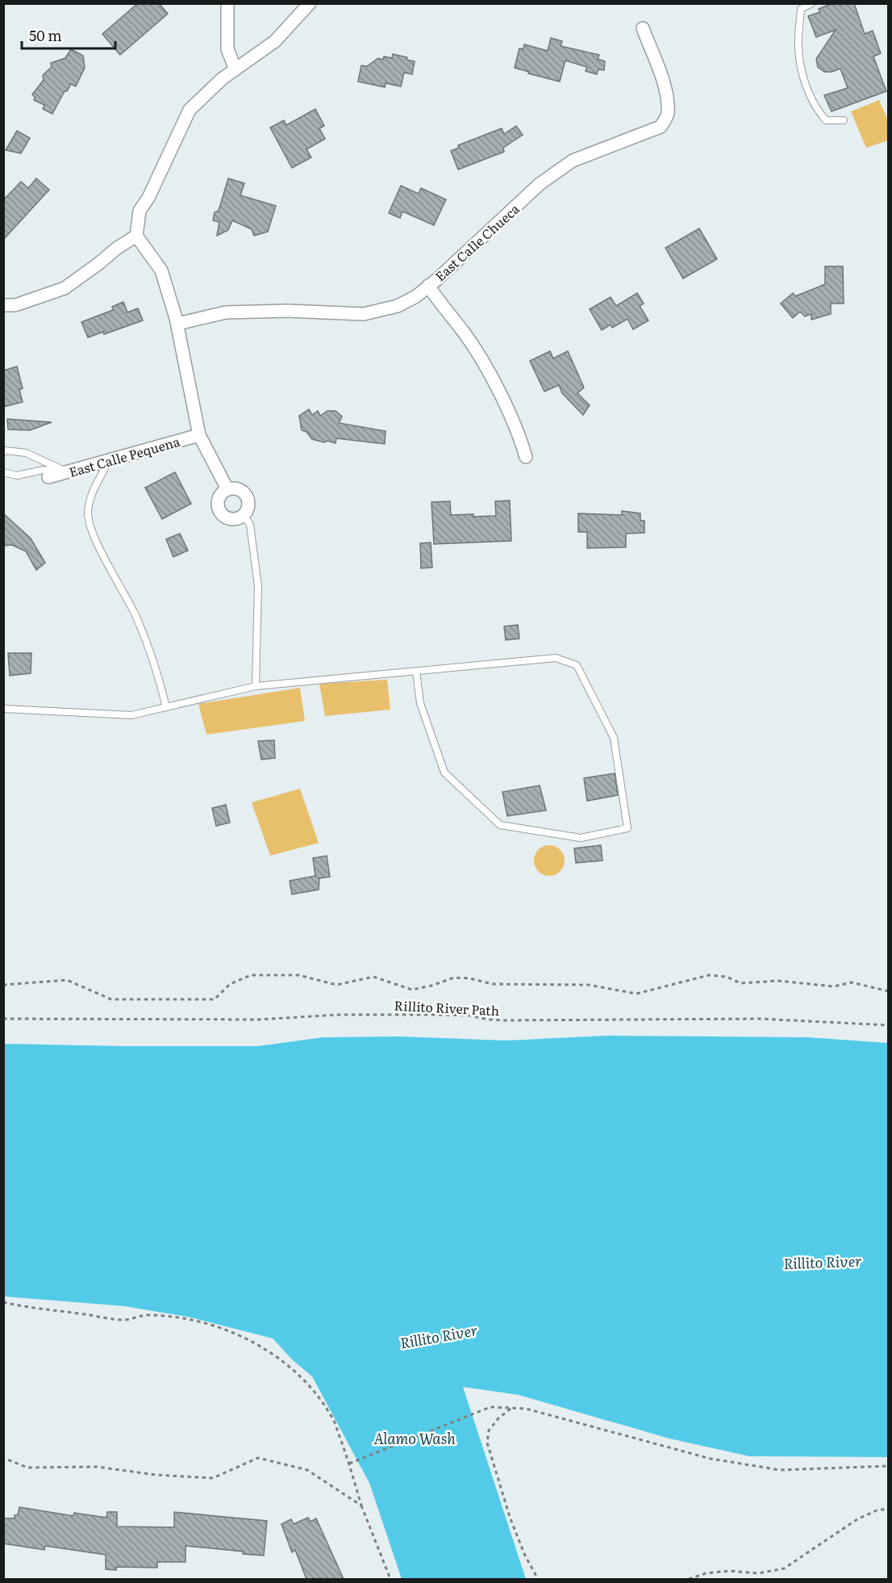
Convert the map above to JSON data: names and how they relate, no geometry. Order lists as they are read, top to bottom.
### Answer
{
  "streets": {
    "street": ["East Calle Chueca", "East Calle Pequena"],
    "path": ["Rillito River Path"]
  },
  "water": ["Rillito River", "Alamo Wash"],
  "scale_bar": "50 m"
}
